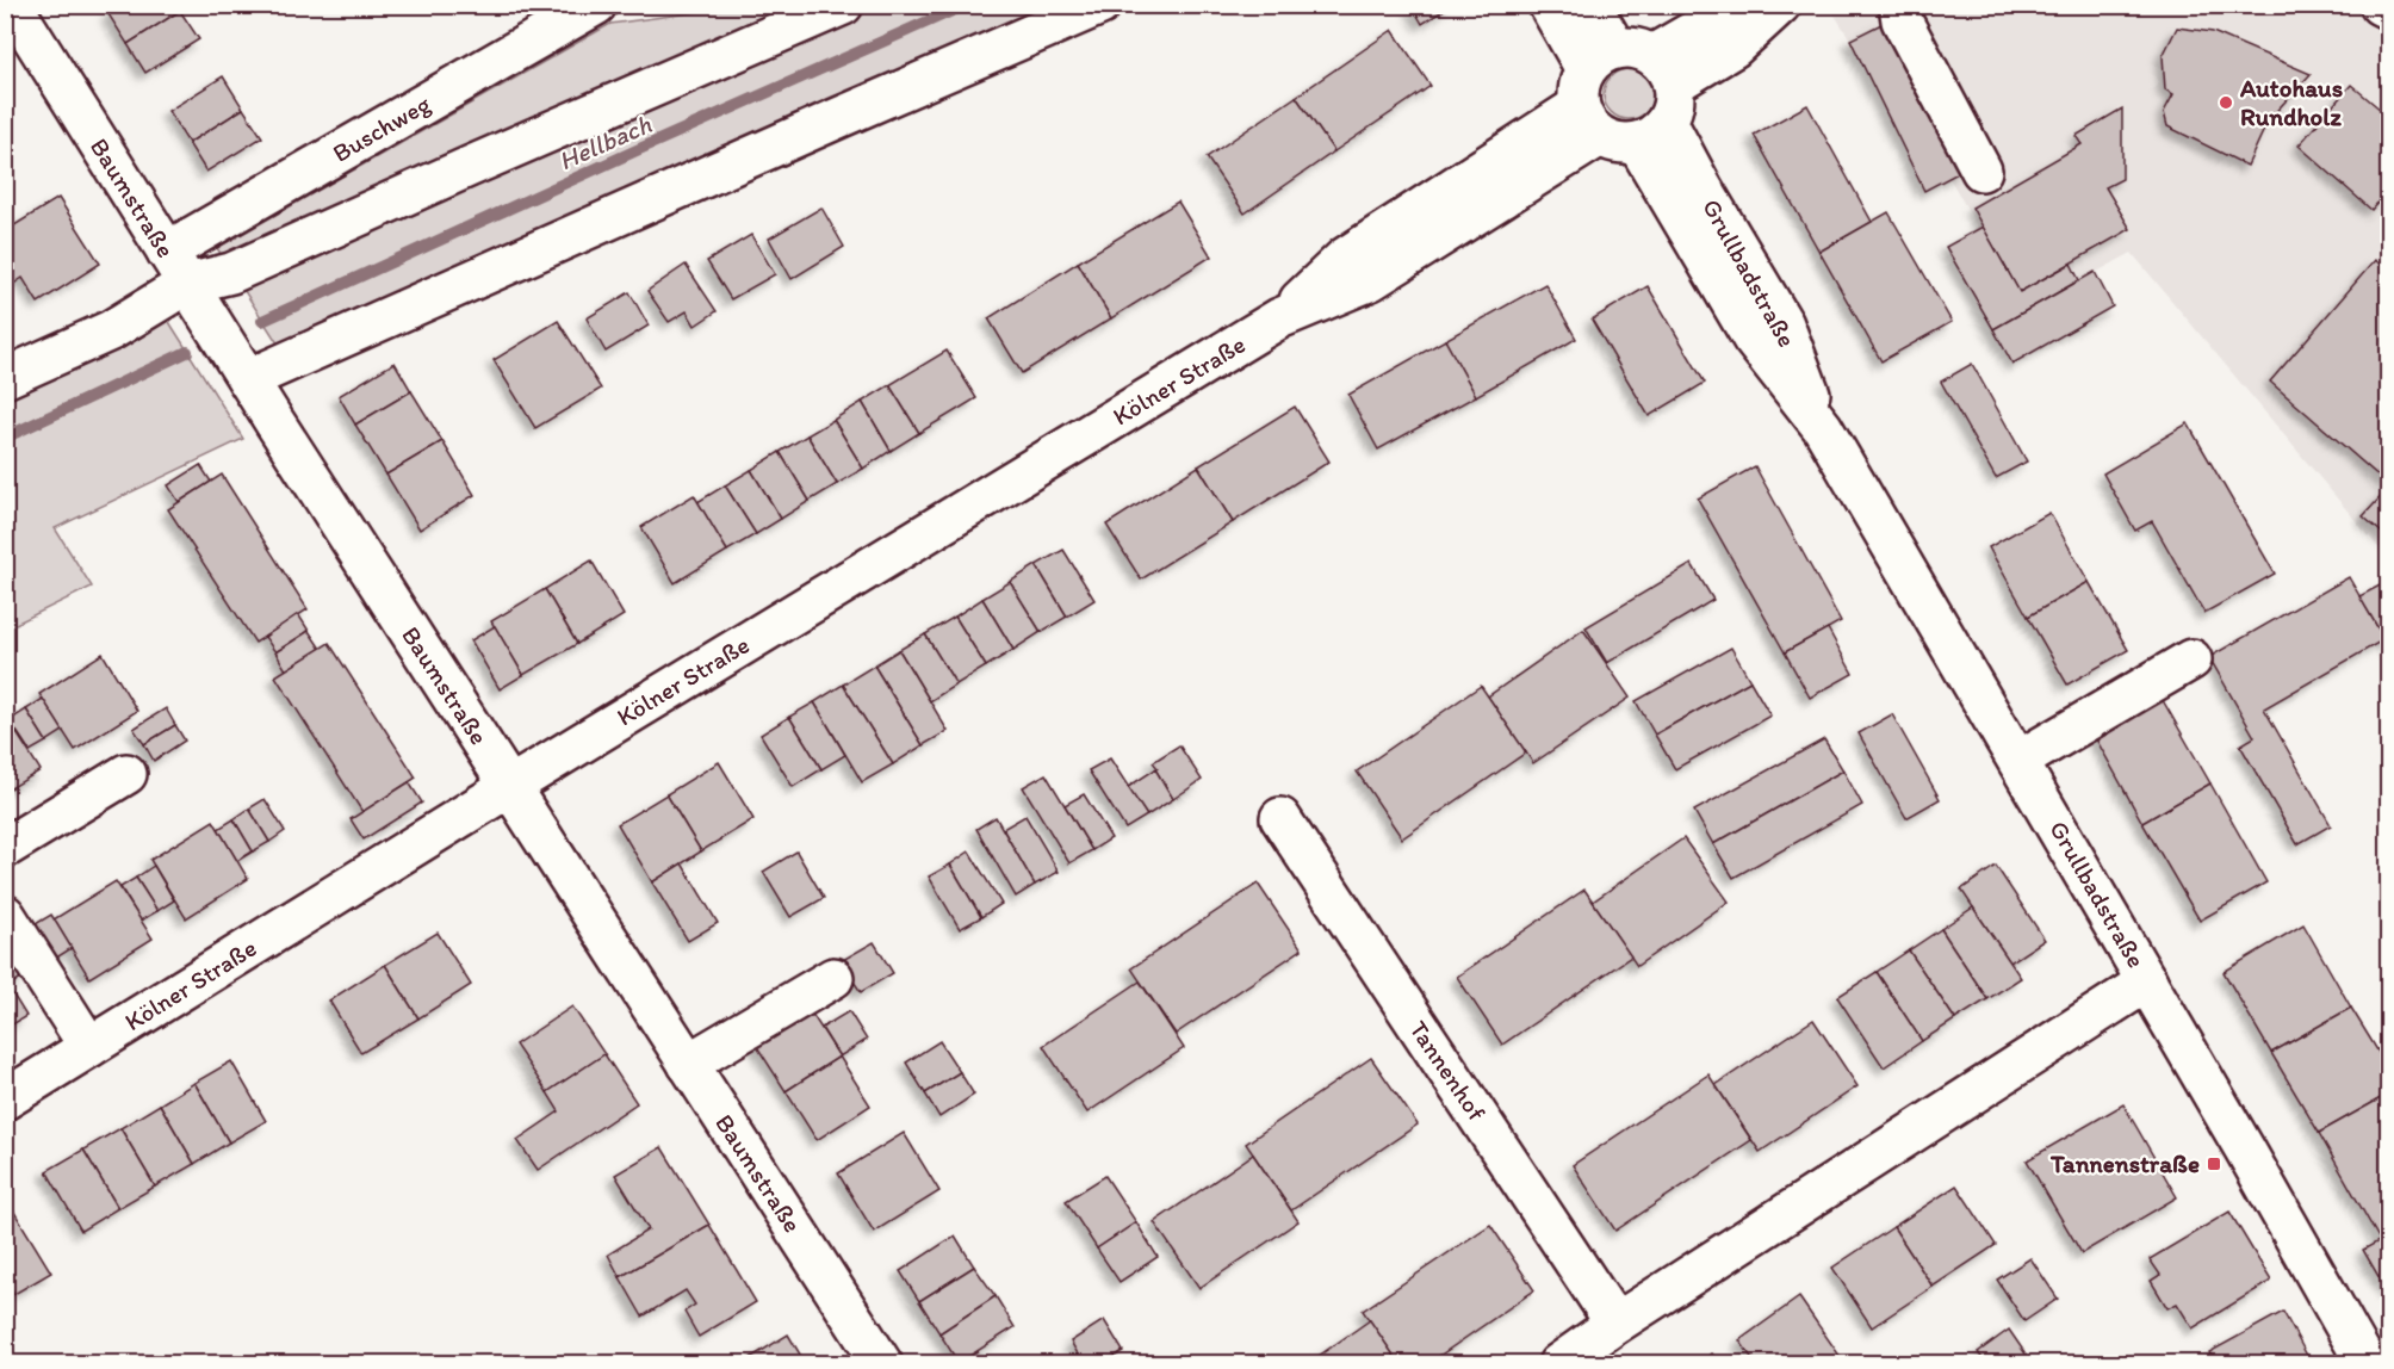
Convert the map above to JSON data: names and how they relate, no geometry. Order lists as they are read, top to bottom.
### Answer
{
  "streets": {
    "street": [
      "Buschweg",
      "Baumstraße",
      "Grullbadstraße",
      "Kölner Straße",
      "Tannenhof"
    ]
  },
  "crossings": [
    ["Buschweg", "Baumstraße"],
    ["Baumstraße", "Kölner Straße"],
    ["Grullbadstraße", "Kölner Straße"]
  ],
  "water": ["Hellbach"],
  "places": {
    "other": ["Autohaus Rundholz"],
    "transit": ["Tannenstraße"]
  }
}
